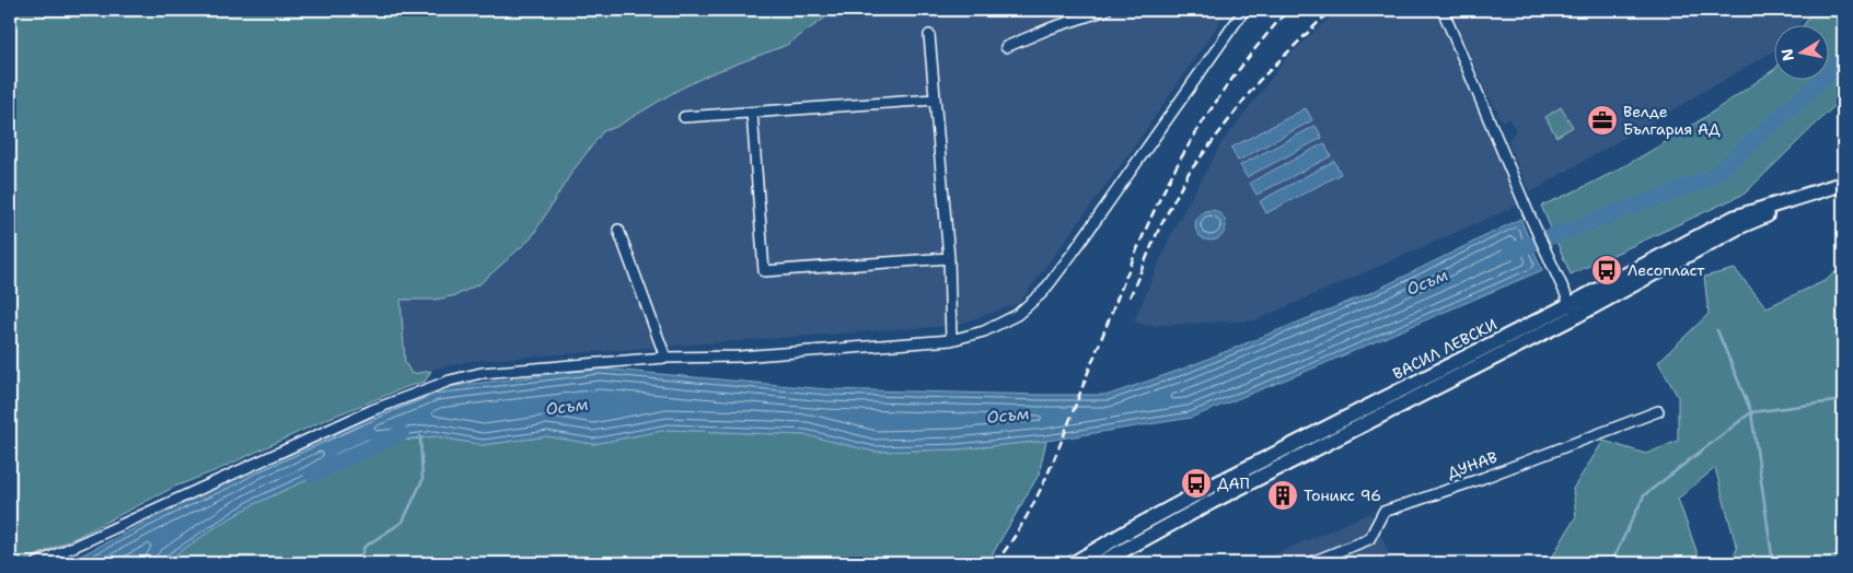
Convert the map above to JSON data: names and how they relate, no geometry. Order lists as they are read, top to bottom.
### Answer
{
  "streets": {
    "main road": ["ВАСИЛ ЛЕВСКИ"],
    "street": ["ДУНАВ"]
  },
  "water": ["Осъм"],
  "places": {
    "office": ["Велде България АД"],
    "bus stop": ["Лесопласт", "ДАП"],
    "building": ["Тоникс 96"]
  },
  "north": "left"
}
